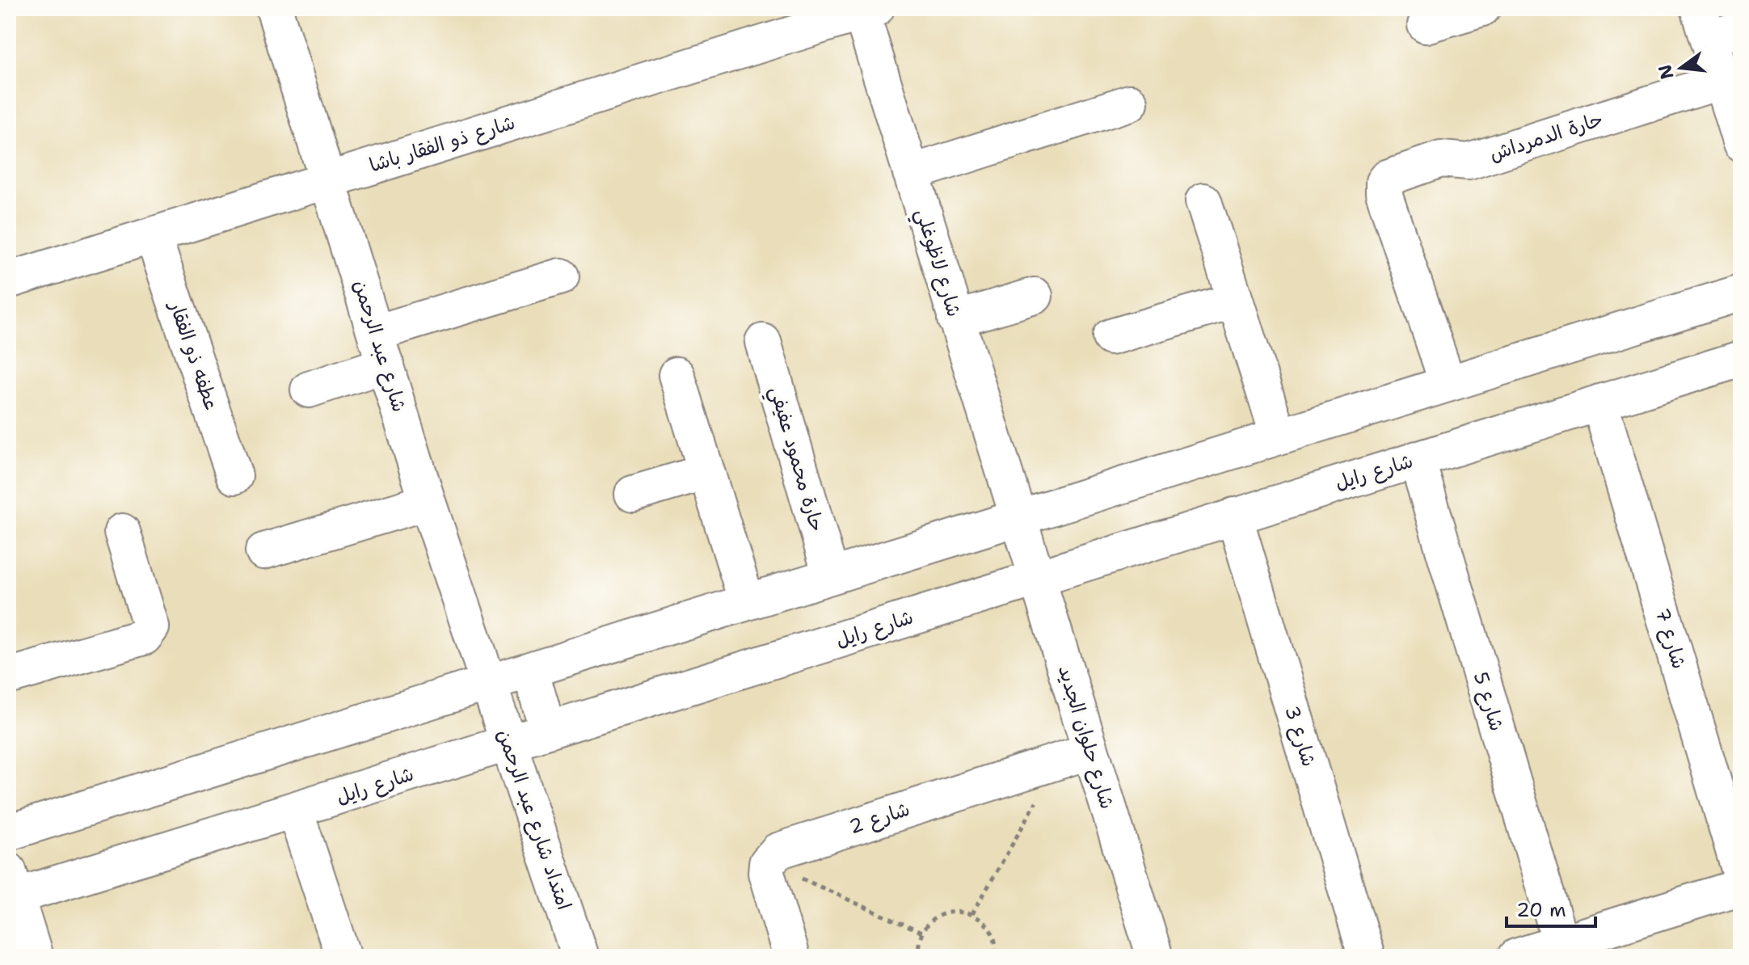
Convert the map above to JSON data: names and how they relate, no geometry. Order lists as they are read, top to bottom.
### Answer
{
  "streets": {
    "street": [
      "حارة الدمرداش",
      "شارع ذو الفقار باشا",
      "شارع لاظوغلي",
      "شارع عبد الرحمن",
      "عطفه ذو الفقار",
      "حارة محمود عفيفي",
      "شارع رايل",
      "شارع 7",
      "شارع 5",
      "شارع 3",
      "شارع حلوان الجديد",
      "شارع 2",
      "امتداد شارع عبد الرحمن"
    ]
  },
  "crossings": [
    ["شارع ذو الفقار باشا", "شارع لاظوغلي"],
    ["شارع ذو الفقار باشا", "شارع عبد الرحمن"],
    ["شارع ذو الفقار باشا", "عطفه ذو الفقار"],
    ["شارع لاظوغلي", "شارع حلوان الجديد"],
    ["شارع عبد الرحمن", "امتداد شارع عبد الرحمن"],
    ["شارع رايل", "شارع 7"],
    ["شارع رايل", "شارع 5"],
    ["شارع رايل", "شارع 3"],
    ["شارع رايل", "شارع حلوان الجديد"],
    ["شارع رايل", "امتداد شارع عبد الرحمن"],
    ["شارع حلوان الجديد", "شارع 2"]
  ],
  "scale_bar": "20 m",
  "north": "left"
}
